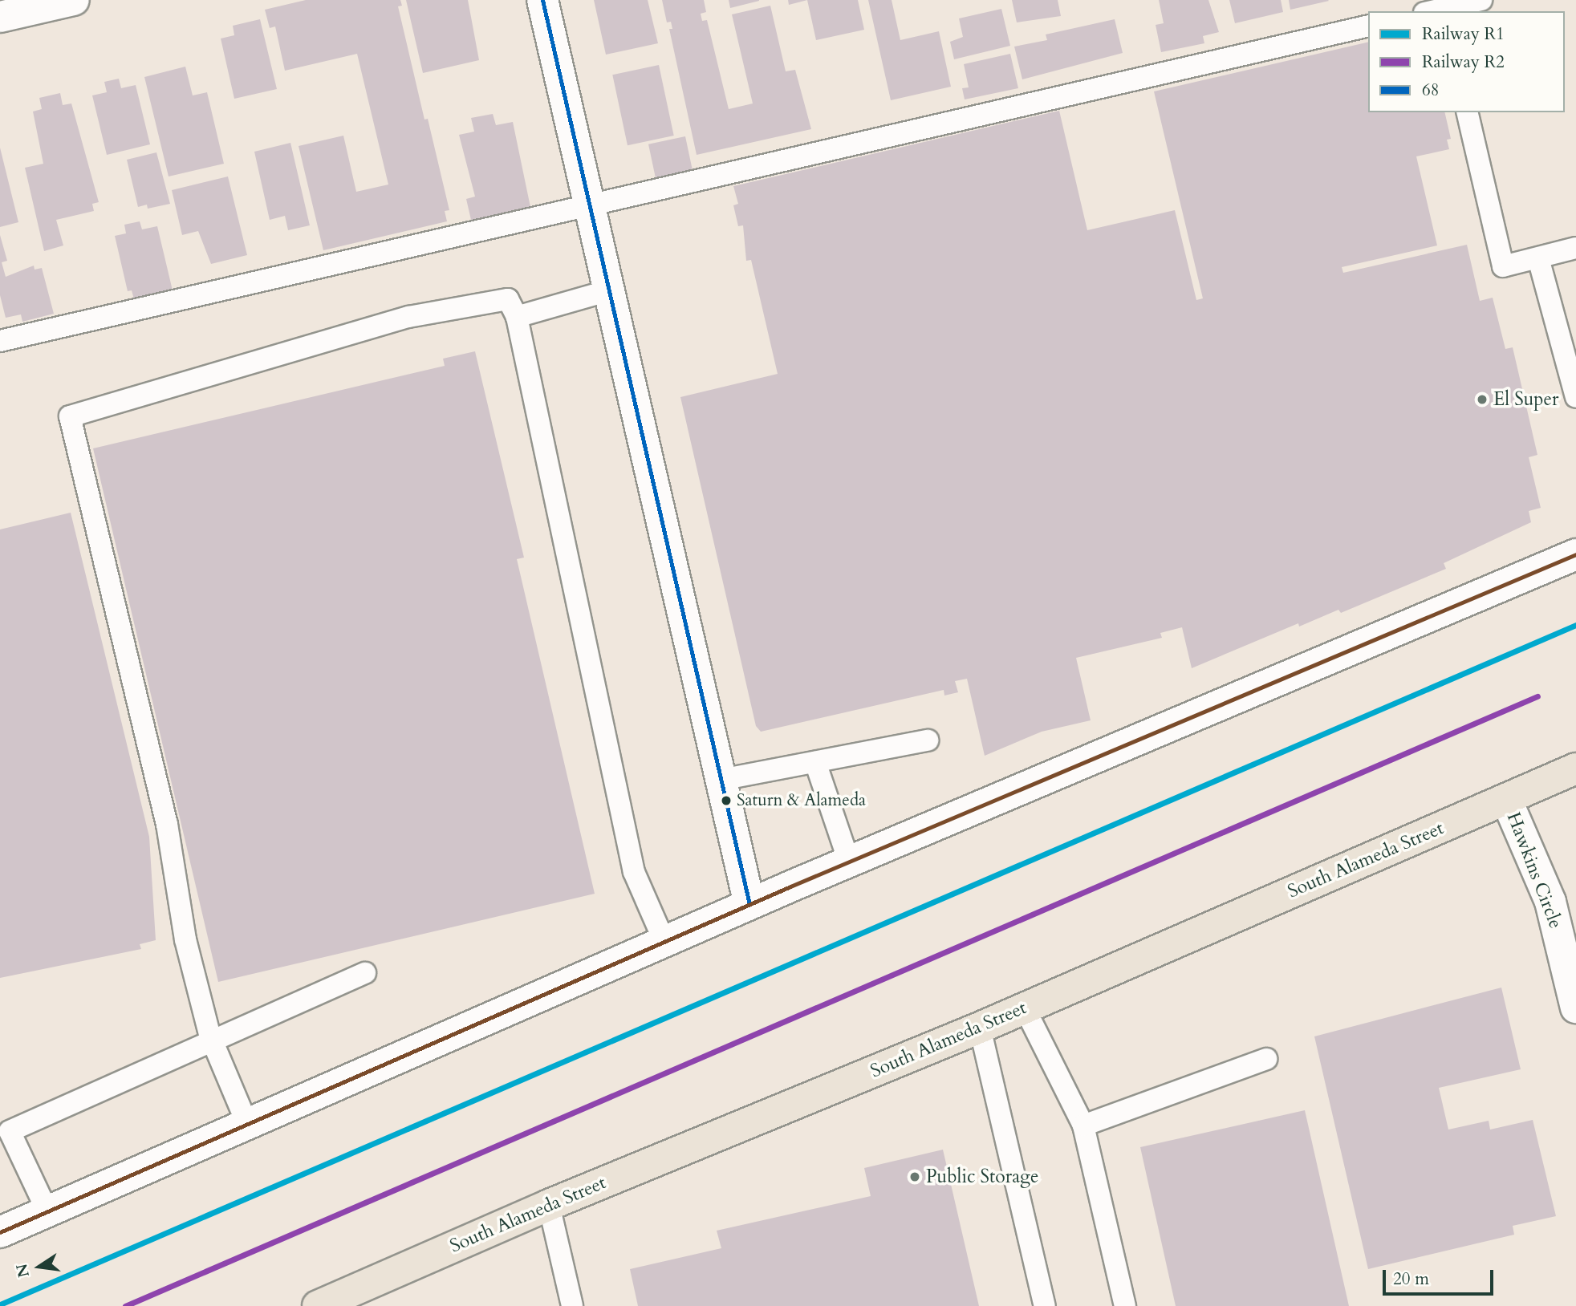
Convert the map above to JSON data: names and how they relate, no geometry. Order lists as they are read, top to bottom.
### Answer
{
  "streets": {
    "main road": ["South Alameda Street"],
    "street": ["Hawkins Circle"]
  },
  "crossings": [
    ["South Alameda Street", "Hawkins Circle"]
  ],
  "places": ["El Super", "Saturn & Alameda", "Public Storage"],
  "lines": ["transit line 68", "rail line R1", "rail line R2"],
  "legend": ["Railway R1", "Railway R2", "68"],
  "scale_bar": "20 m",
  "north": "left"
}
